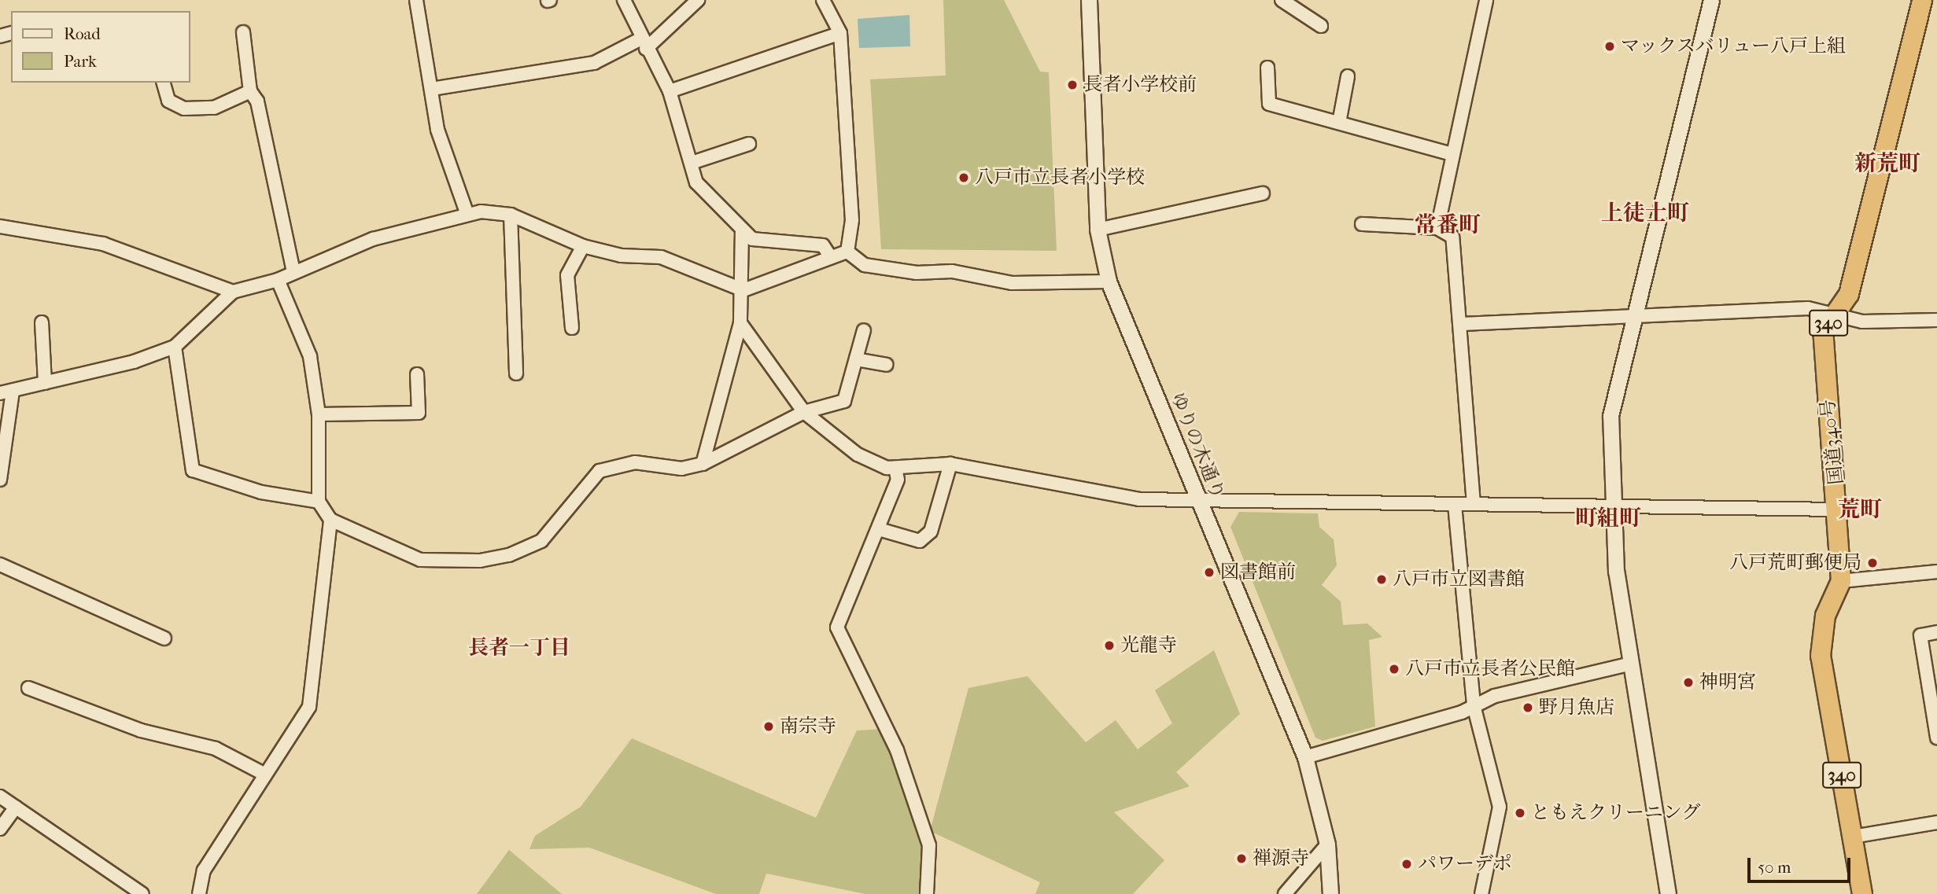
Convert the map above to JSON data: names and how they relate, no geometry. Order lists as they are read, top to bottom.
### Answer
{
  "streets": {
    "highway": ["340", "国道340号"],
    "street": ["ゆりの木通り"]
  },
  "districts": [
    "新荒町",
    "上徒士町",
    "常番町",
    "荒町",
    "町組町",
    "長者一丁目"
  ],
  "places": [
    "マックスバリュー八戸上組",
    "長者小学校前",
    "八戸市立長者小学校",
    "八戸荒町郵便局",
    "図書館前",
    "八戸市立図書館",
    "光龍寺",
    "八戸市立長者公民館",
    "神明宮",
    "野月魚店",
    "南宗寺",
    "ともえクリーニング",
    "禅源寺",
    "パワーデポ"
  ],
  "legend": ["Road", "Park"],
  "scale_bar": "50 m"
}
